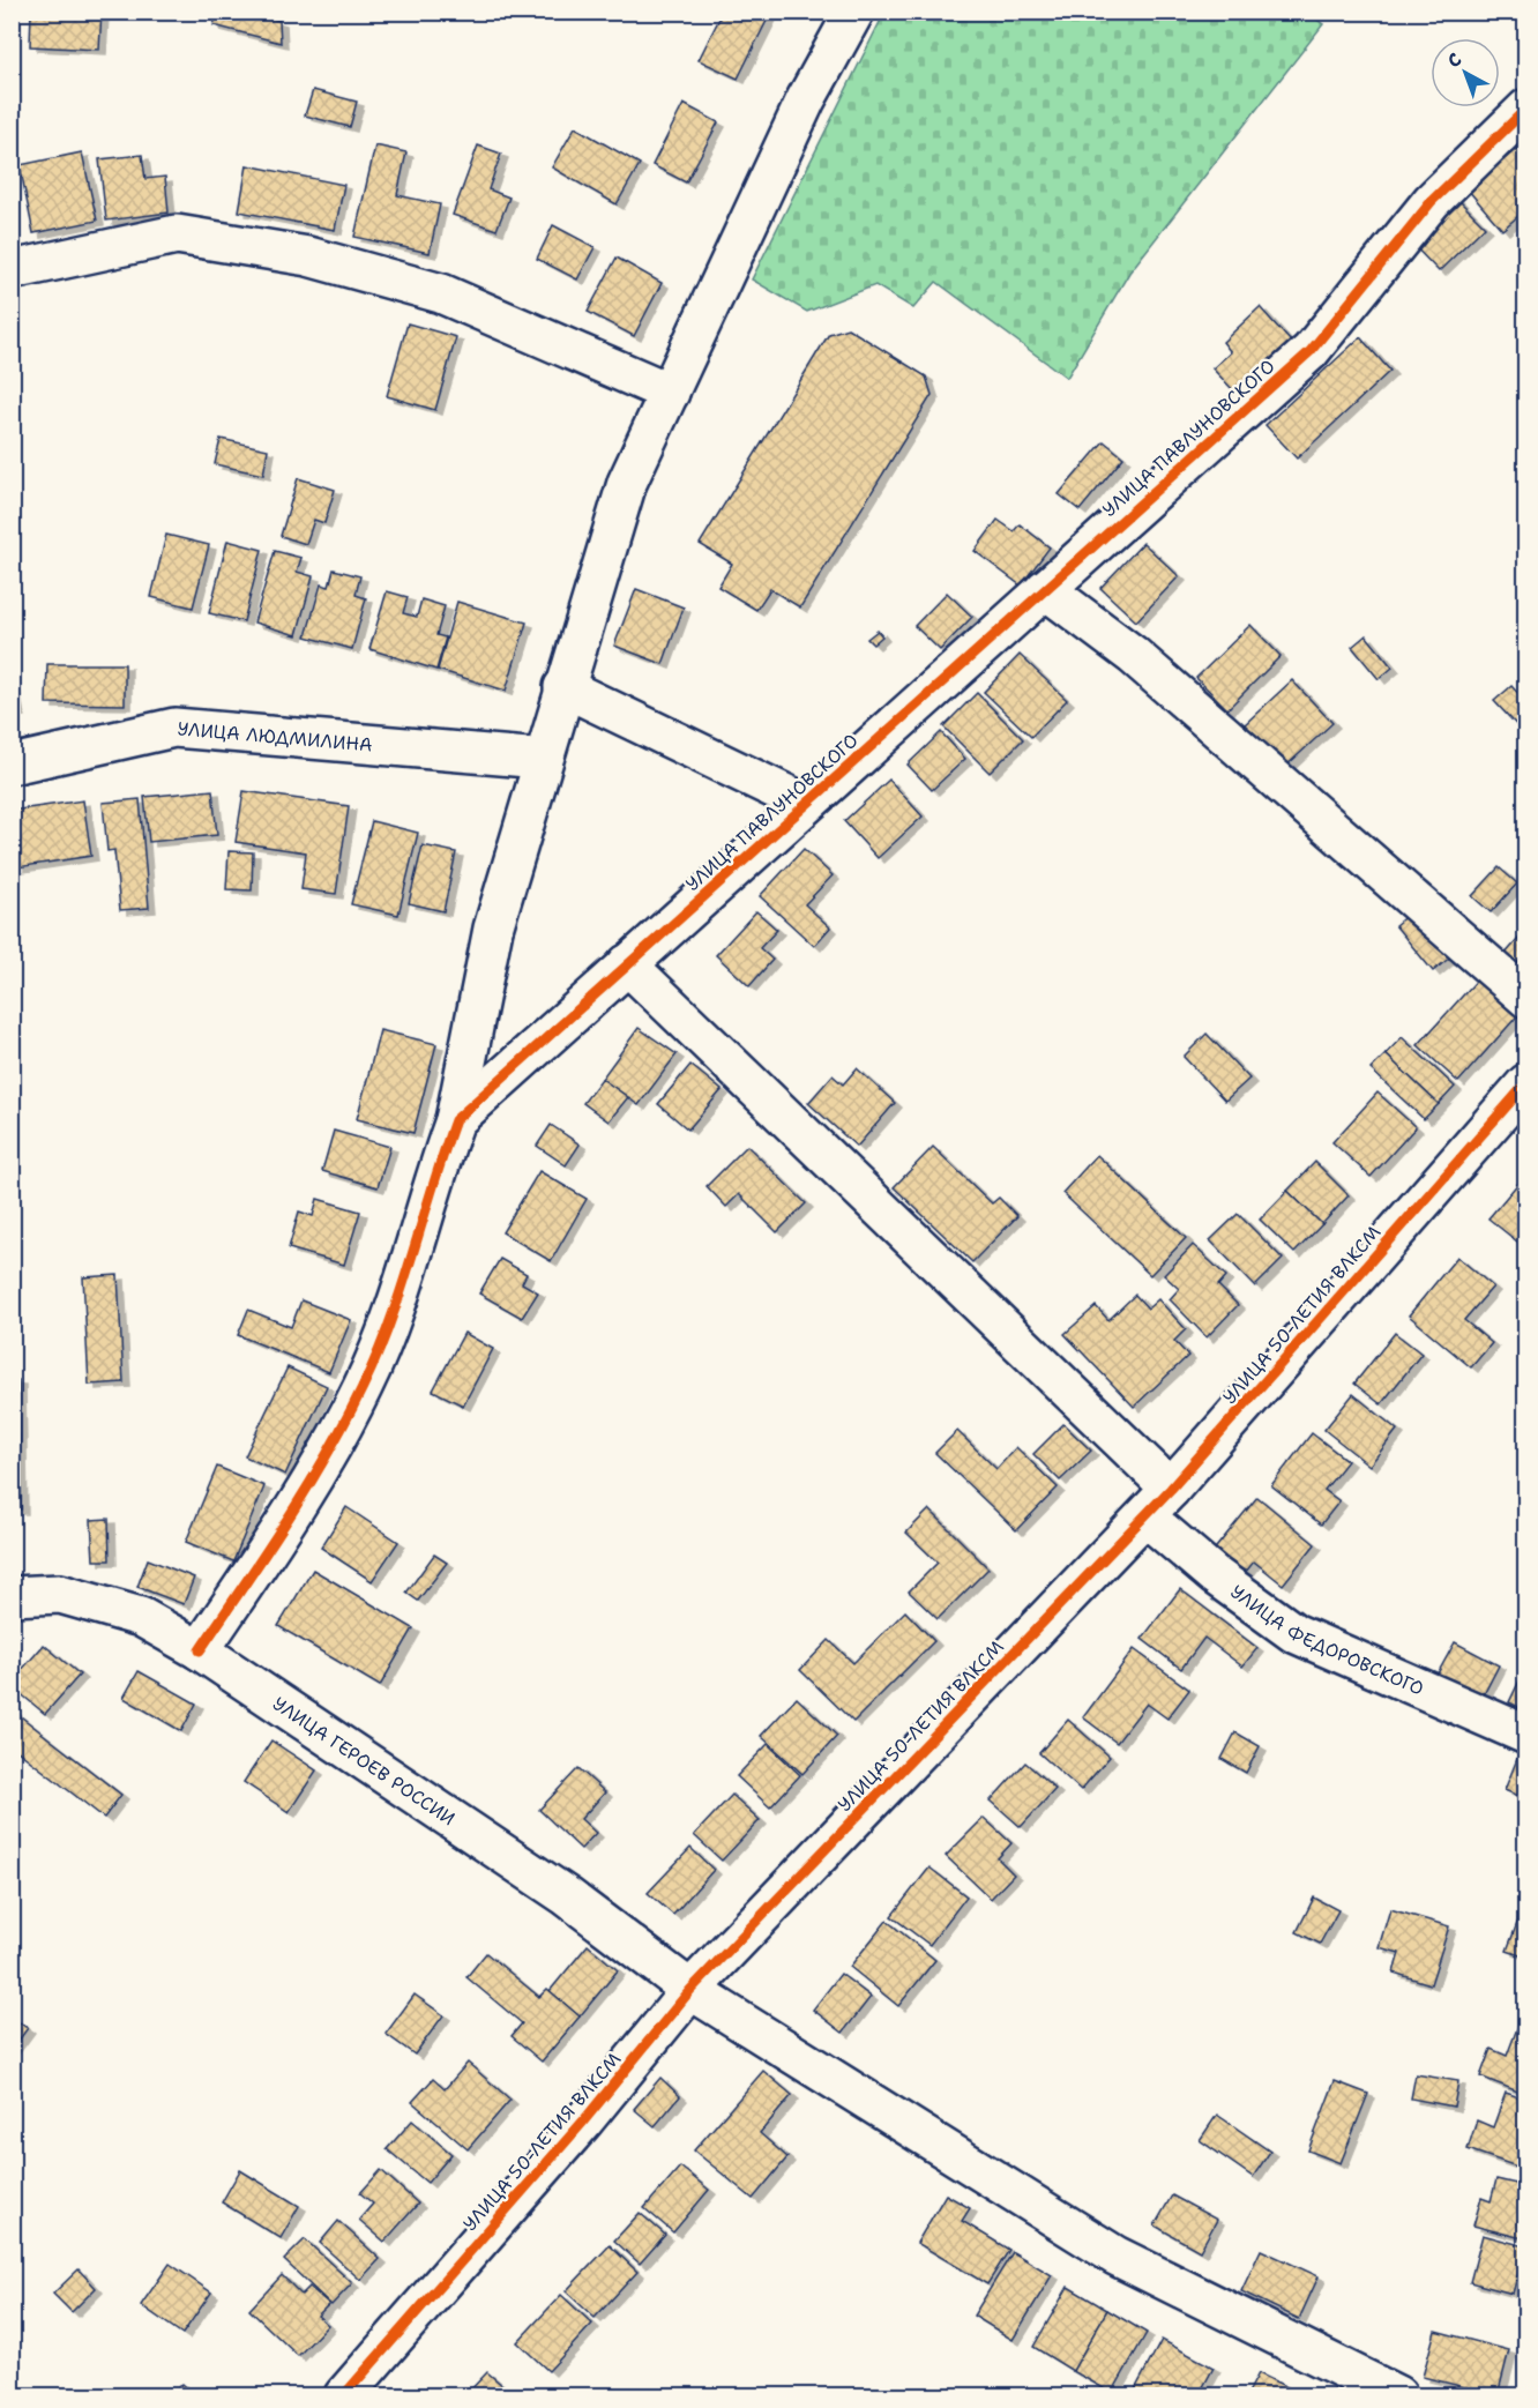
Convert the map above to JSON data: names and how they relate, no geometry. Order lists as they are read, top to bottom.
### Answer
{
  "streets": {
    "street": [
      "УЛИЦА ПАВЛУНОВСКОГО",
      "УЛИЦА ЛЮДМИЛИНА",
      "УЛИЦА 50-ЛЕТИЯ ВЛКСМ",
      "УЛИЦА ФЕДОРОВСКОГО",
      "УЛИЦА ГЕРОЕВ РОССИИ"
    ]
  },
  "crossings": [
    ["УЛИЦА ПАВЛУНОВСКОГО", "УЛИЦА ЛЮДМИЛИНА"],
    ["УЛИЦА ПАВЛУНОВСКОГО", "УЛИЦА ГЕРОЕВ РОССИИ"],
    ["УЛИЦА 50-ЛЕТИЯ ВЛКСМ", "УЛИЦА ФЕДОРОВСКОГО"],
    ["УЛИЦА 50-ЛЕТИЯ ВЛКСМ", "УЛИЦА ГЕРОЕВ РОССИИ"]
  ],
  "north": "top left"
}
